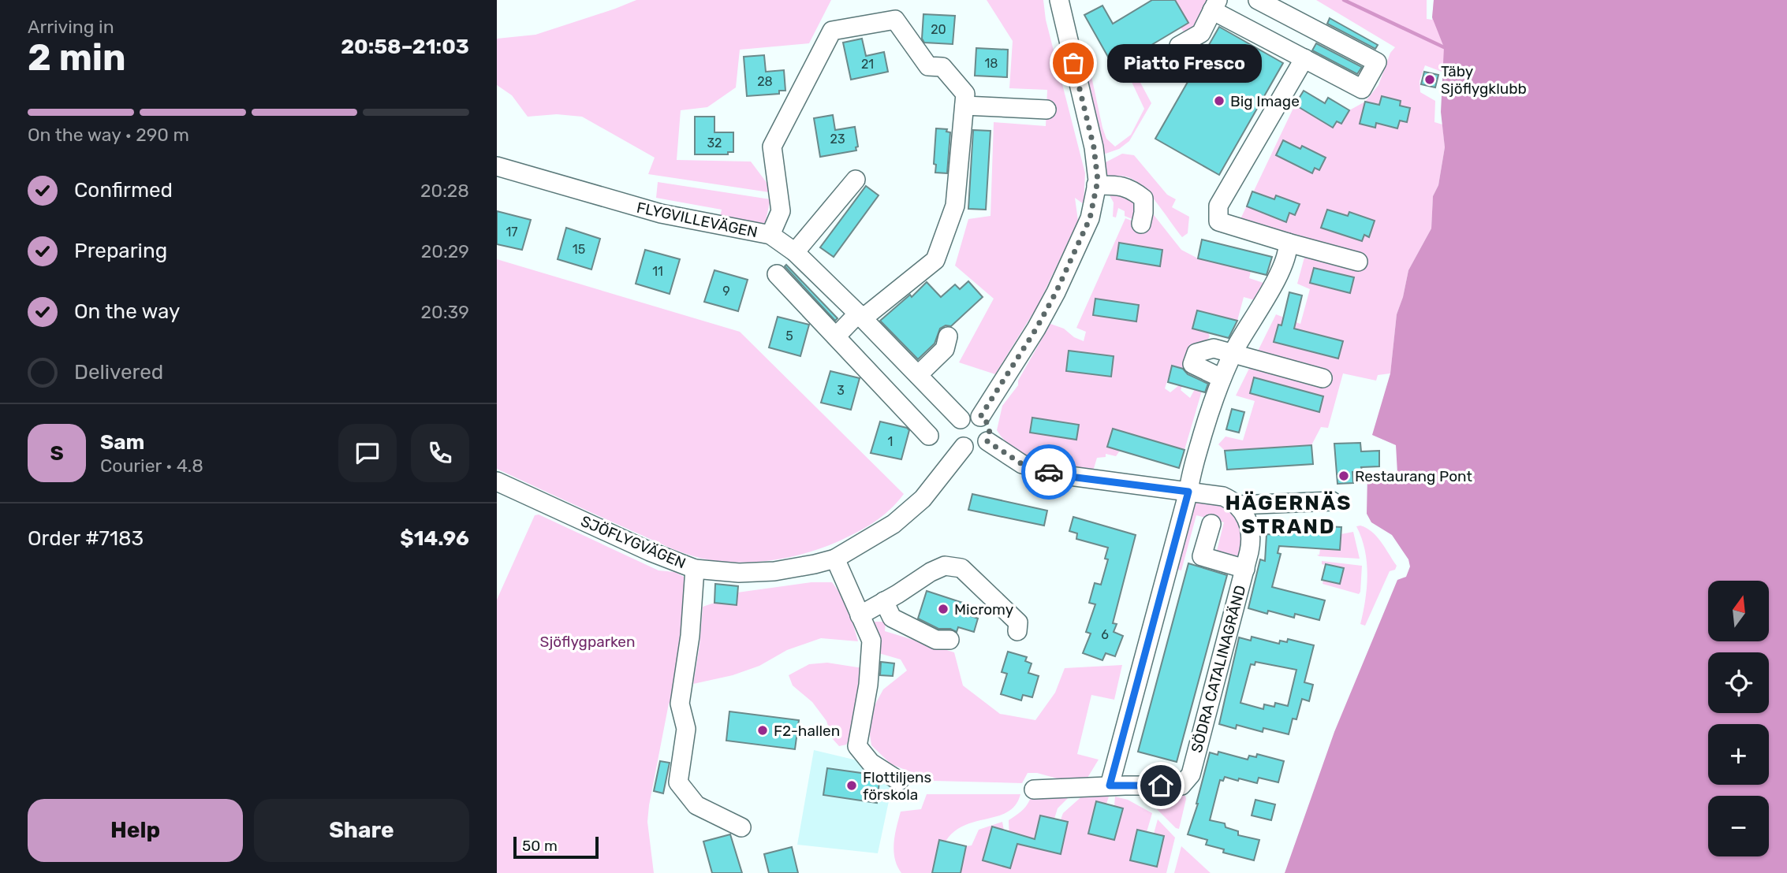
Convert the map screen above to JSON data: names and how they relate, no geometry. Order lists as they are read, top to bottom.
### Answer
{
  "streets": {
    "street": ["FLYGVILLEVÄGEN", "SJÖFLYGVÄGEN", "SÖDRA CATALINAGRÄND"]
  },
  "crossings": [
    ["FLYGVILLEVÄGEN", "SJÖFLYGVÄGEN"]
  ],
  "districts": ["HÄGERNÄS STRAND"],
  "parks": ["Sjöflygparken"],
  "places": [
    "Piatto Fresco",
    "Täby Sjöflygklubb",
    "Big Image",
    "Restaurang Pont",
    "Micromy",
    "F2-hallen",
    "Flottiljens förskola"
  ],
  "house_numbers": [
    "20",
    "18",
    "21",
    "28",
    "23",
    "32",
    "17",
    "15",
    "11",
    "9",
    "5",
    "3",
    "1",
    "6"
  ],
  "scale_bar": "50 m",
  "north": "top",
  "page": {
    "heading": ["2 min", "Arriving in", "20:58–21:03"],
    "panel": [
      "Sam",
      "Courier · 4.8",
      "Order #7183",
      "$14.96"
    ],
    "bubble": "Piatto Fresco",
    "bar": "On the way · 290 m",
    "list": [
      ["Confirmed", "20:28"],
      ["Preparing", "20:29"],
      ["On the way", "20:39"],
      "Delivered"
    ],
    "round": "S",
    "map_buttons": ["+", "−"],
    "buttons": ["Help", "Share"],
    "scale": "50 m"
  }
}
